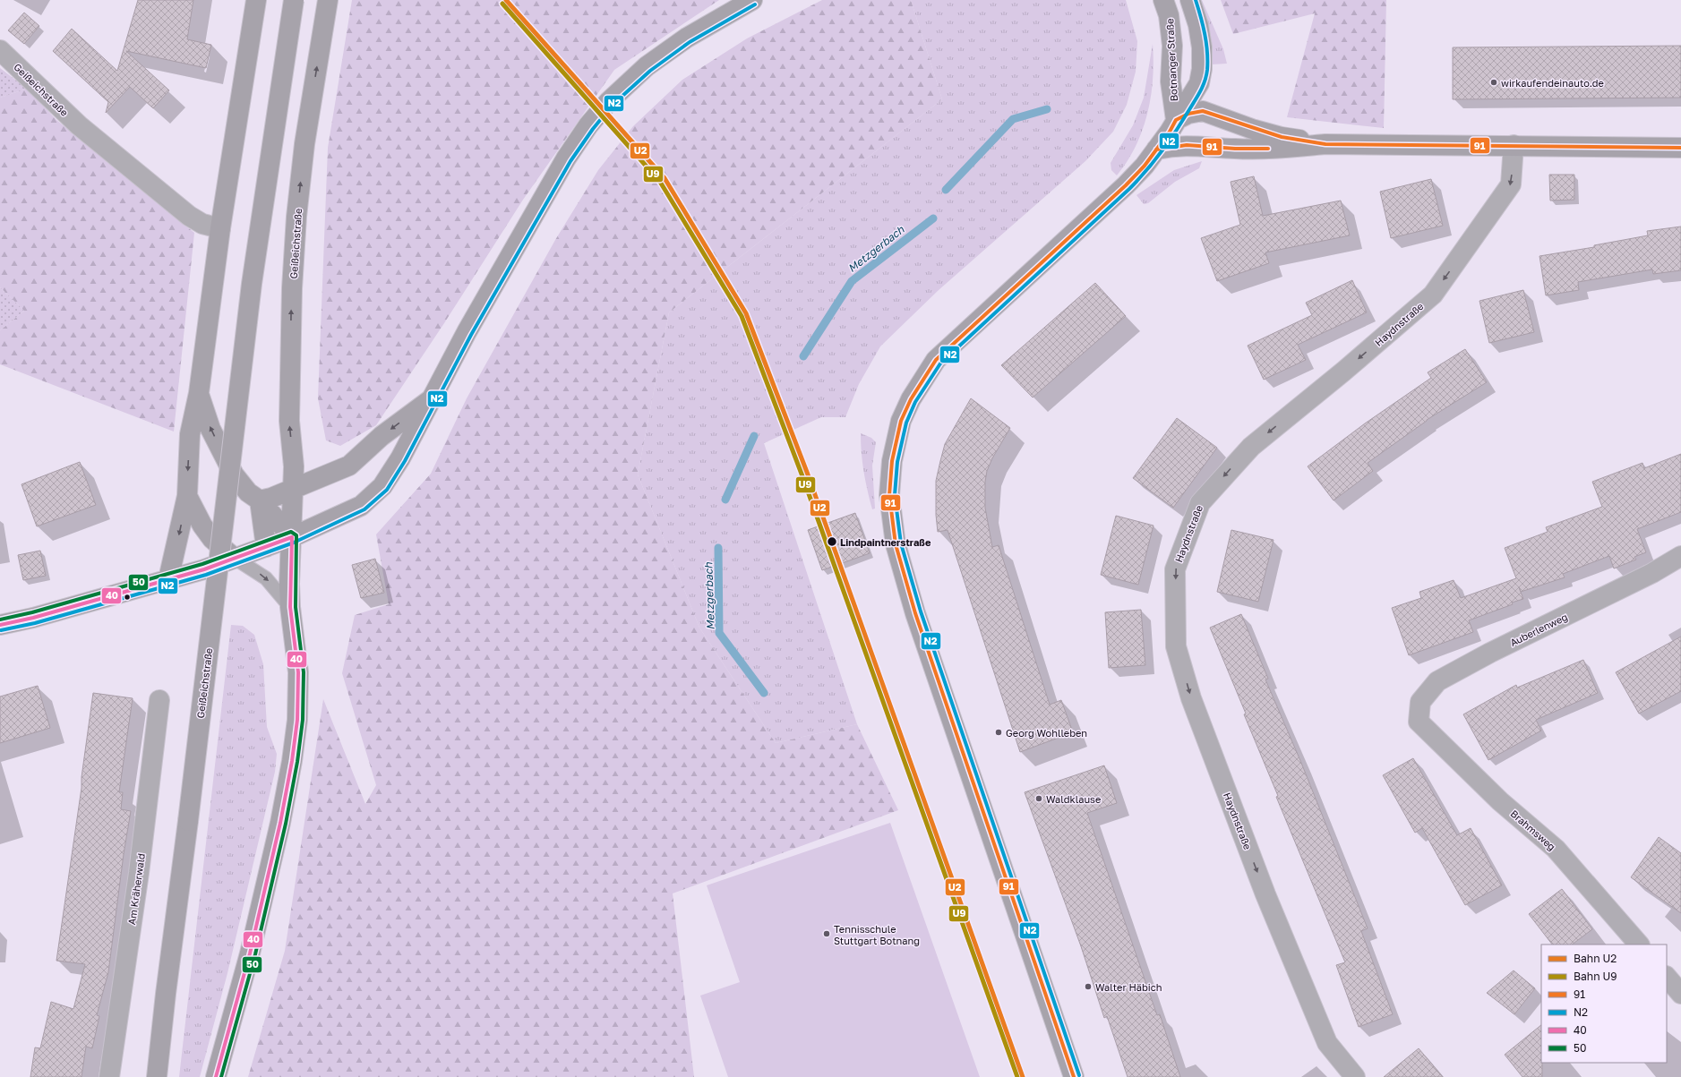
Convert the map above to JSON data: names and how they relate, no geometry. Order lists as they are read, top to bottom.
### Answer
{
  "streets": {
    "main road": ["Botnanger Straße", "Geißeichstraße"],
    "street": [
      "Haydnstraße",
      "Auberlenweg",
      "Brahmsweg",
      "Am Kräherwald"
    ]
  },
  "crossings": [
    ["Auberlenweg", "Brahmsweg"]
  ],
  "one_way": ["Haydnstraße"],
  "water": ["Metzgerbach"],
  "places": [
    "wirkaufendeinauto.de",
    "Lindpaintnerstraße",
    "Georg Wohlleben",
    "Waldklause",
    "Tennisschule Stuttgart Botnang",
    "Walter Häbich"
  ],
  "lines": [
    "rail line U2",
    "transit line N2",
    "rail line U9",
    "transit line 91",
    "transit line 50",
    "transit line 40"
  ],
  "legend": [
    "Bahn U2",
    "Bahn U9",
    "91",
    "N2",
    "40",
    "50"
  ]
}
